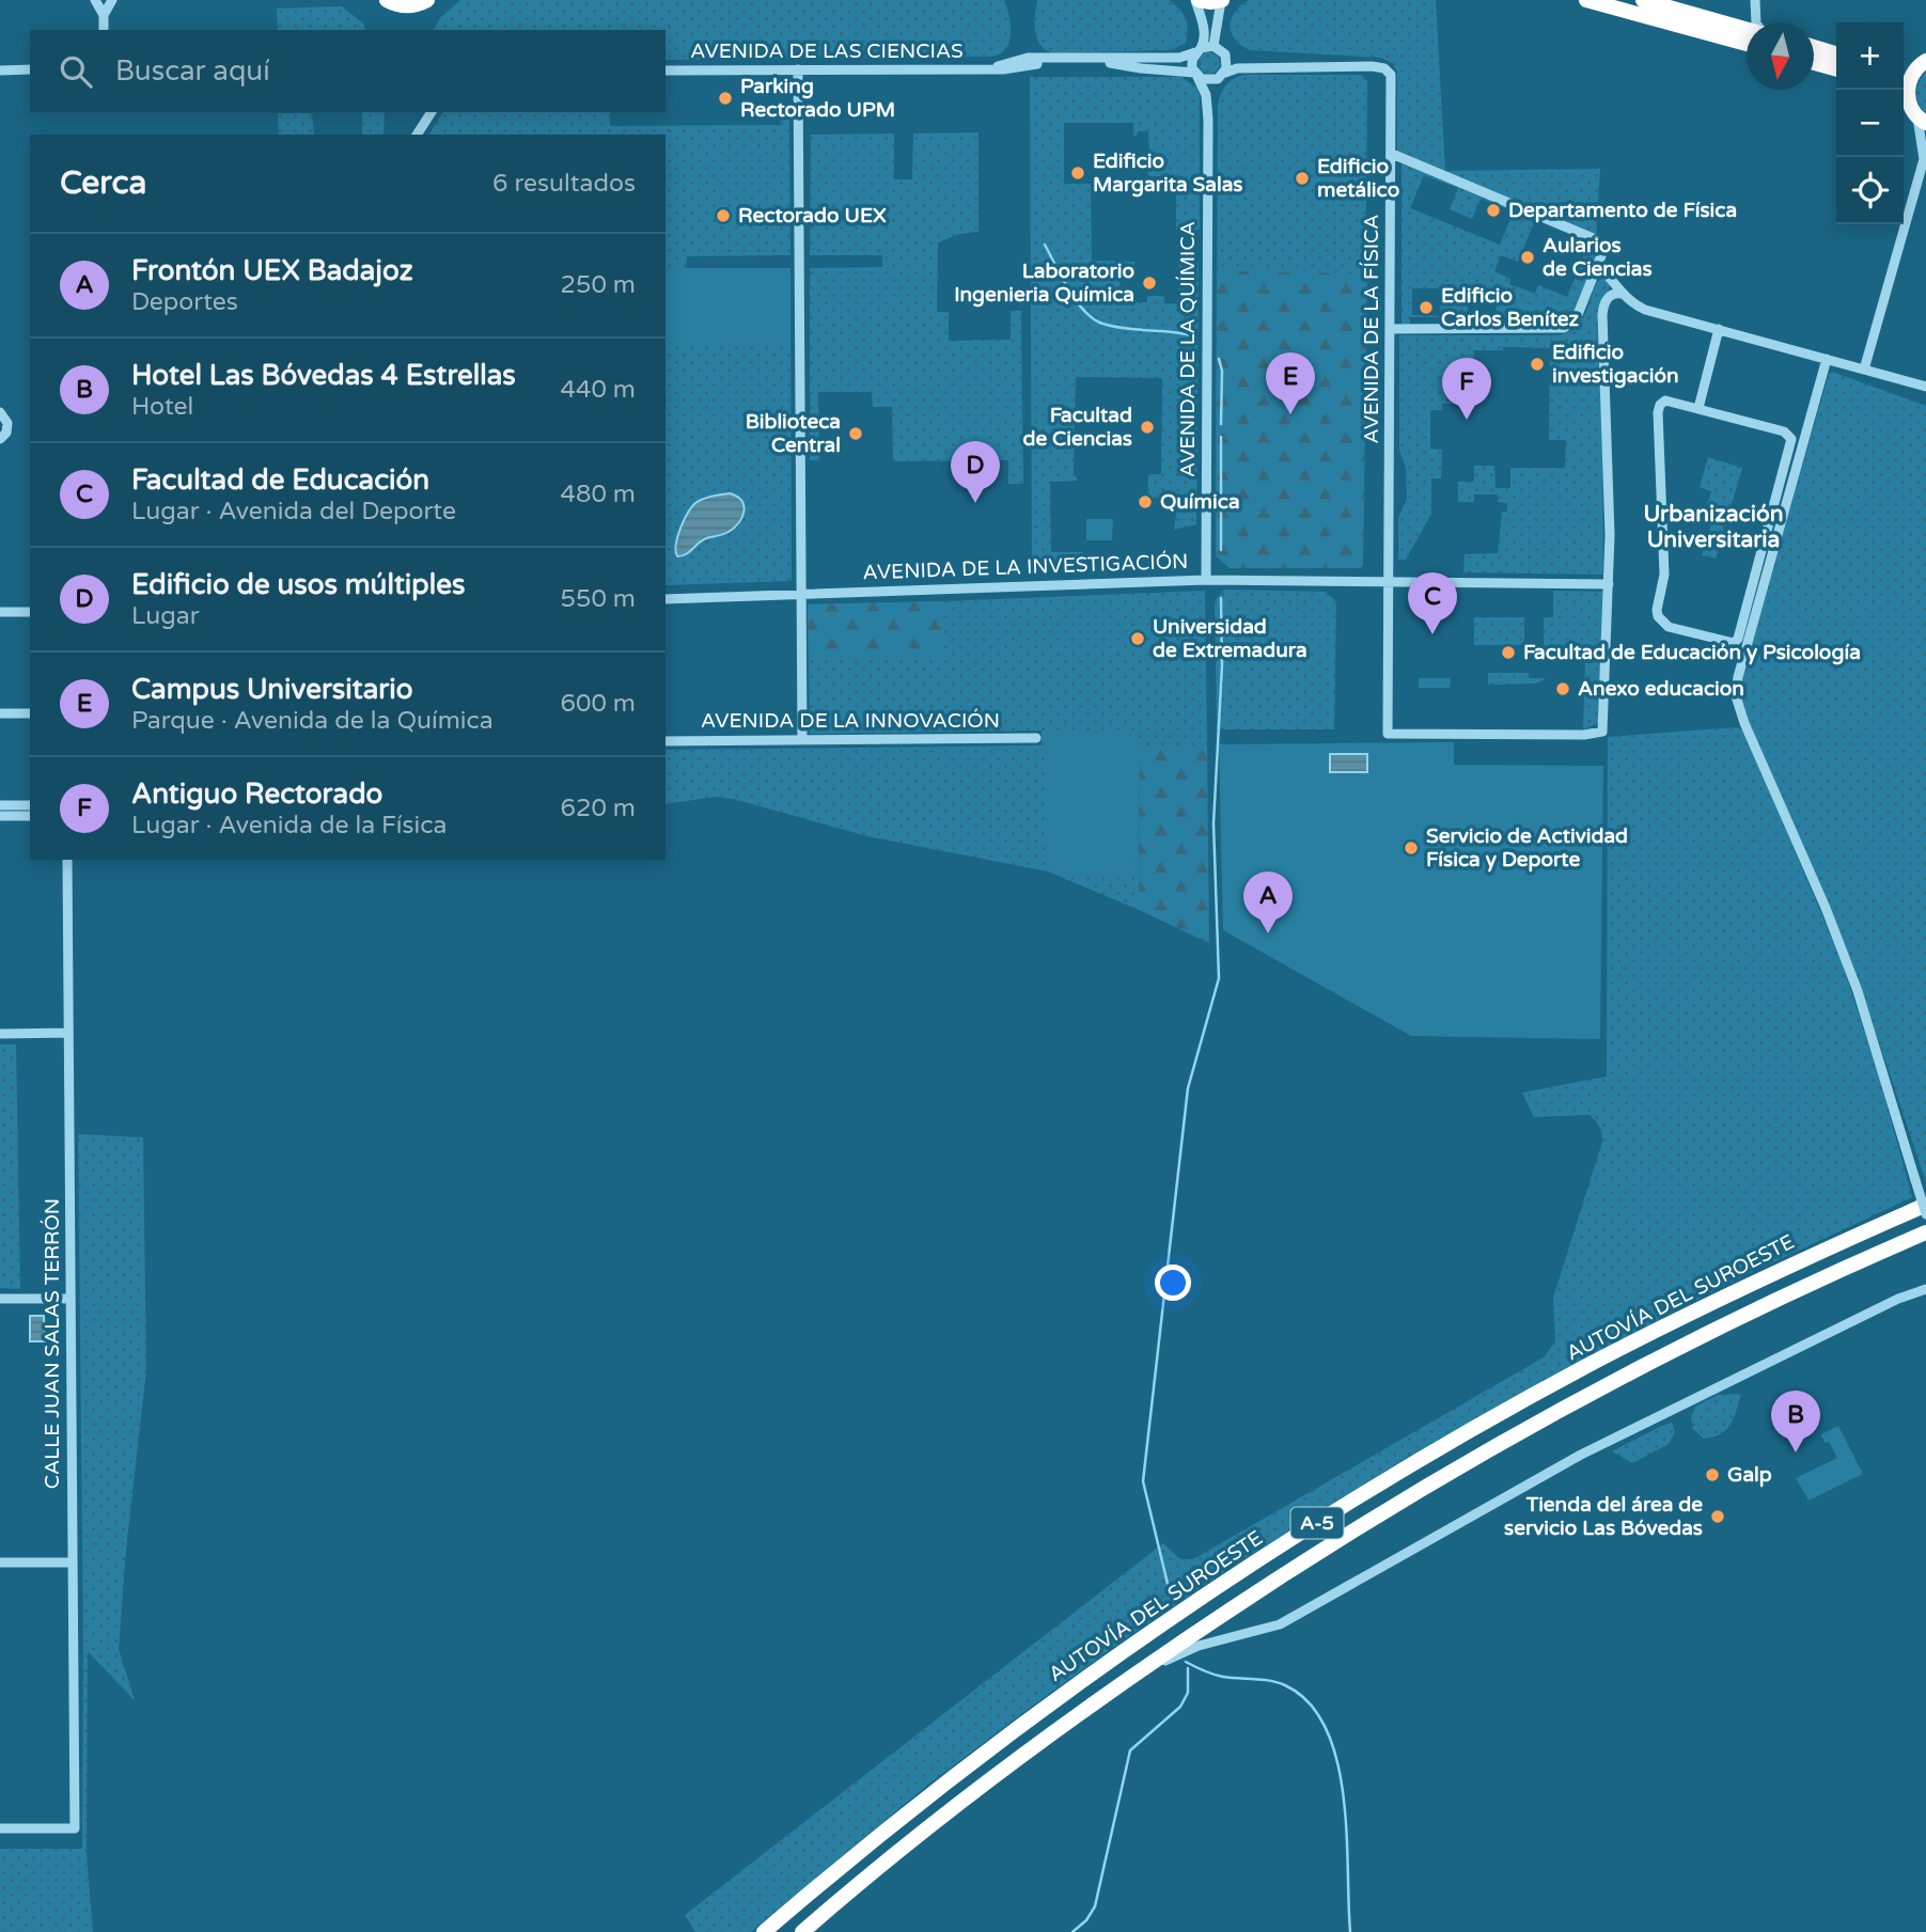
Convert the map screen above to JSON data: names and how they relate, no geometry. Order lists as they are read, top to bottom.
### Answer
{
  "streets": {
    "highway": ["AUTOVÍA DEL SUROESTE", "A-5"],
    "street": [
      "AVENIDA DE LAS CIENCIAS",
      "AVENIDA DE LA FÍSICA",
      "AVENIDA DE LA QUÍMICA",
      "AVENIDA DE LA INVESTIGACIÓN",
      "AVENIDA DE LA INNOVACIÓN",
      "CALLE JUAN SALAS TERRÓN"
    ]
  },
  "crossings": [
    ["AVENIDA DE LAS CIENCIAS", "AVENIDA DE LA FÍSICA"],
    ["AVENIDA DE LAS CIENCIAS", "AVENIDA DE LA QUÍMICA"],
    ["AVENIDA DE LA FÍSICA", "AVENIDA DE LA QUÍMICA"],
    ["AVENIDA DE LA FÍSICA", "AVENIDA DE LA INVESTIGACIÓN"],
    ["AVENIDA DE LA QUÍMICA", "AVENIDA DE LA INVESTIGACIÓN"]
  ],
  "districts": ["Urbanización Universitaria"],
  "places": [
    "Parking Rectorado UPM",
    "Edificio Margarita Salas",
    "Edificio metálico",
    "Departamento de Física",
    "Rectorado UEX",
    "Aularios de Ciencias",
    "Laboratorio Ingenieria Química",
    "Edificio Carlos Benítez",
    "Edificio investigación",
    "Facultad de Ciencias",
    "Biblioteca Central",
    "Química",
    "Universidad de Extremadura",
    "Facultad de Educación y Psicología",
    "Anexo educacion",
    "Servicio de Actividad Física y Deporte",
    "Galp",
    "Tienda del área de servicio Las Bóvedas"
  ],
  "north": "bottom",
  "page": {
    "map_buttons": ["+", "−"],
    "search": "Buscar aquí",
    "heading": ["Cerca", "6 resultados"],
    "list": [
      {
        "mark": "A",
        "name": "Frontón UEX Badajoz",
        "note": "Deportes",
        "value": "250 m"
      },
      {
        "mark": "B",
        "name": "Hotel Las Bóvedas 4 Estrellas",
        "note": "Hotel",
        "value": "440 m"
      },
      {
        "mark": "C",
        "name": "Facultad de Educación",
        "note": "Lugar · Avenida del Deporte",
        "value": "480 m"
      },
      {
        "mark": "D",
        "name": "Edificio de usos múltiples",
        "note": "Lugar",
        "value": "550 m"
      },
      {
        "mark": "E",
        "name": "Campus Universitario",
        "note": "Parque · Avenida de la Química",
        "value": "600 m"
      },
      {
        "mark": "F",
        "name": "Antiguo Rectorado",
        "note": "Lugar · Avenida de la Física",
        "value": "620 m"
      }
    ],
    "pins": [
      "E",
      "F",
      "D",
      "C",
      "A",
      "B"
    ]
  }
}
